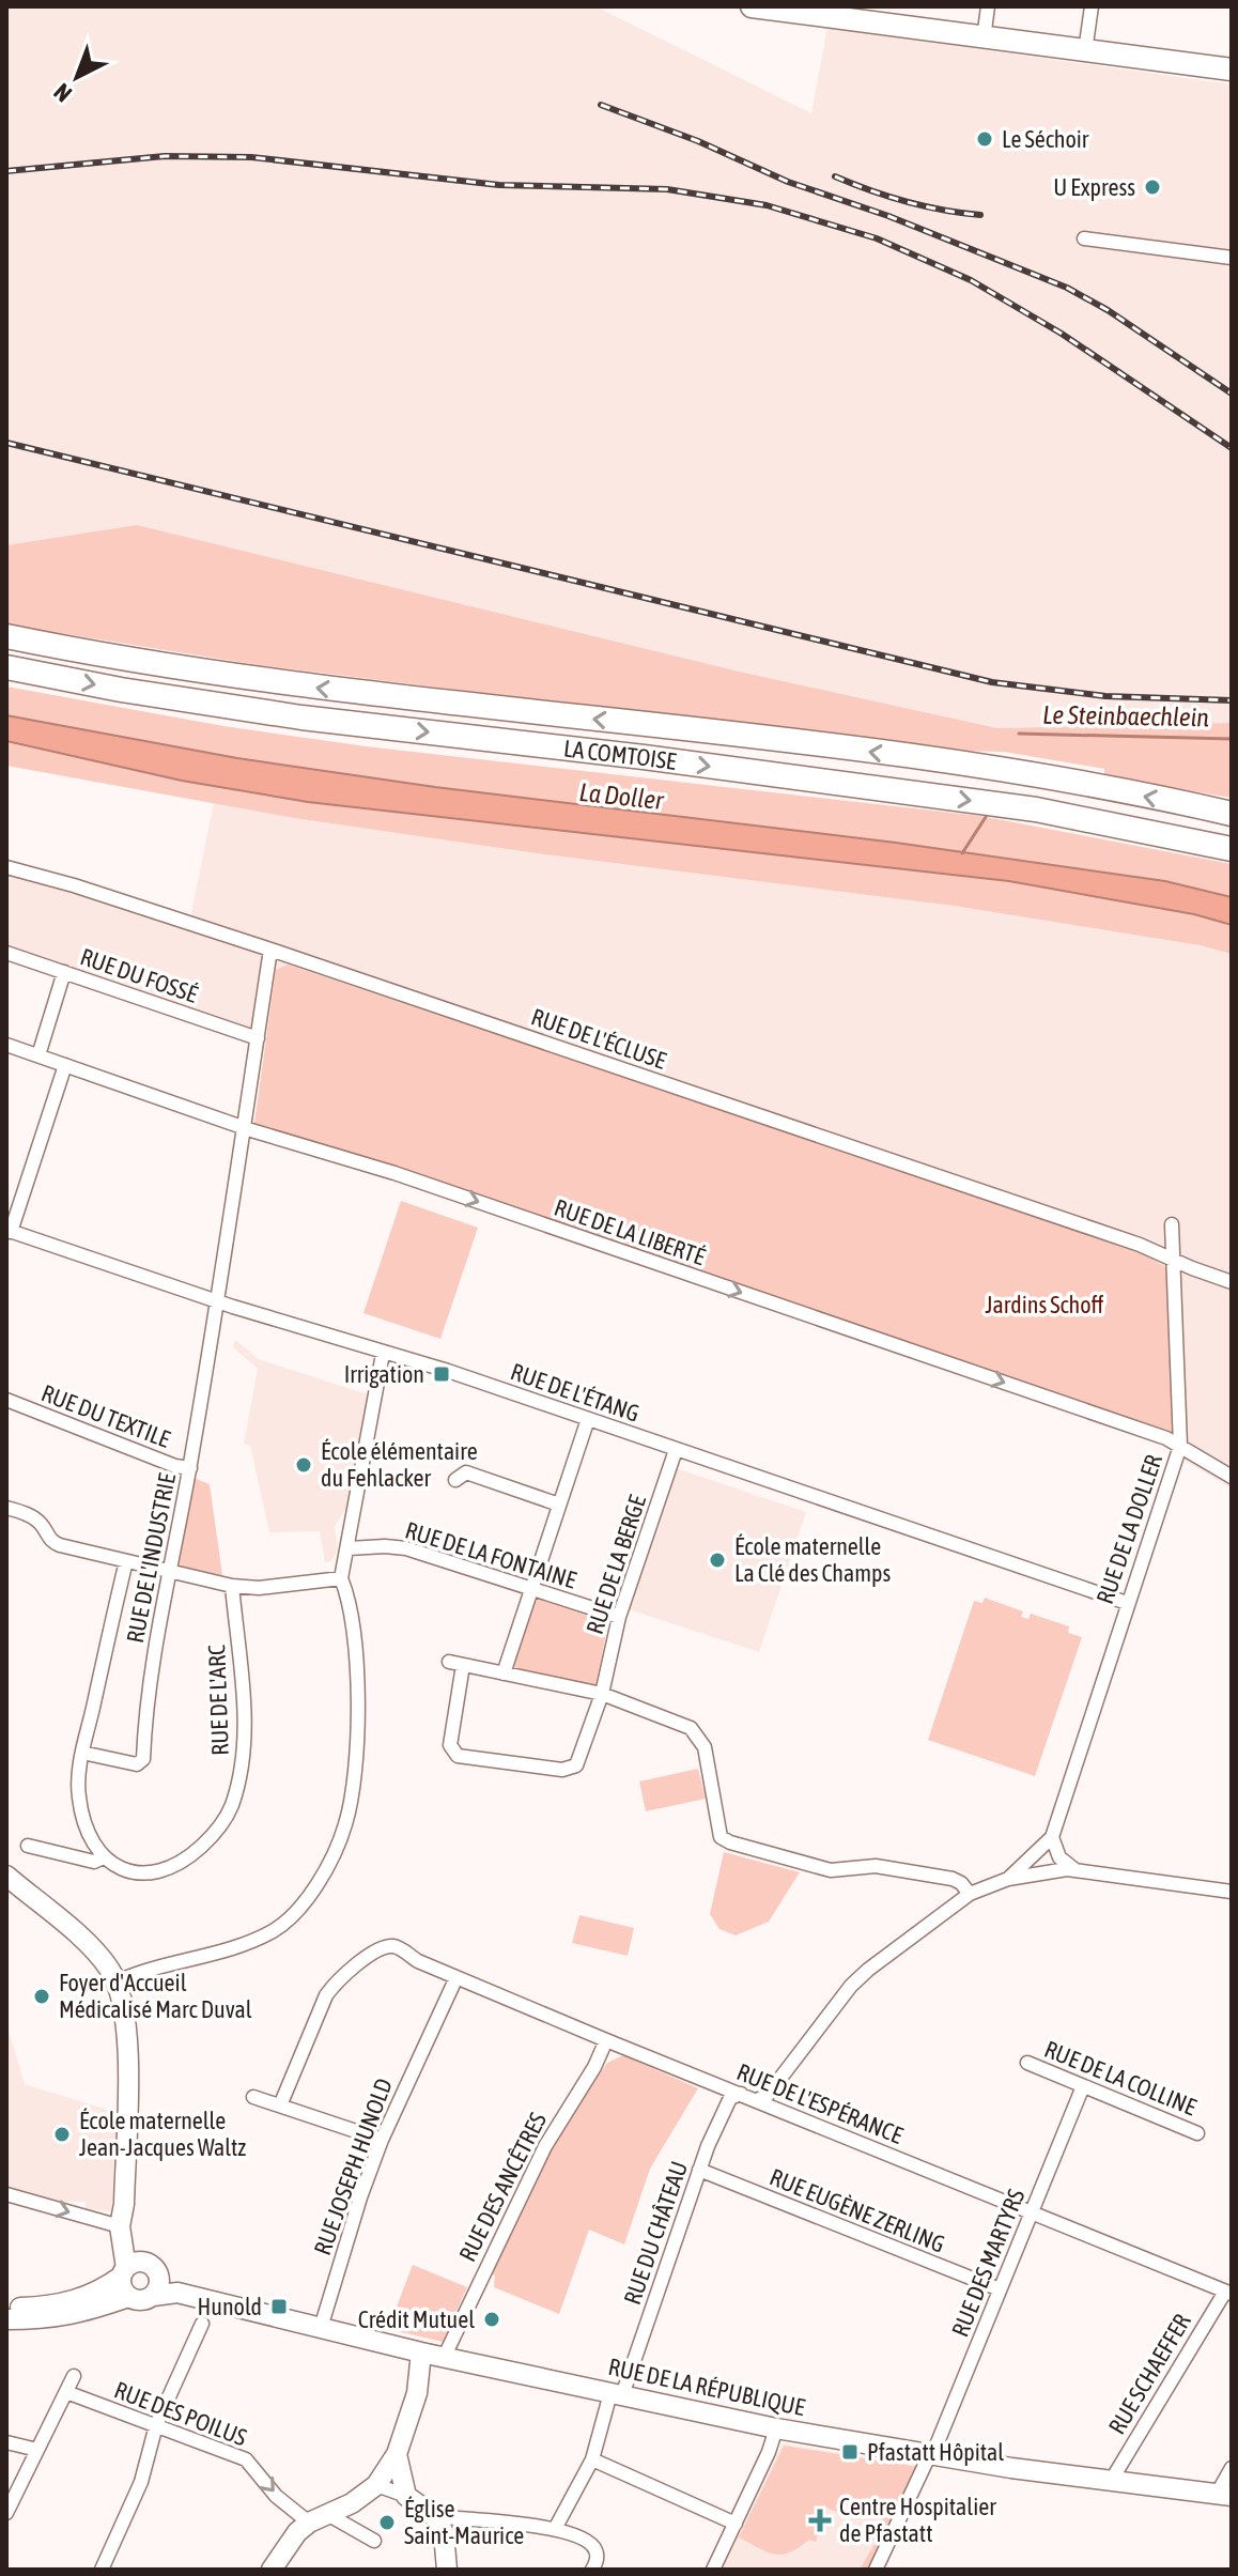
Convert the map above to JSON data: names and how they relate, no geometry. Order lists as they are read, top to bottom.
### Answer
{
  "streets": {
    "highway": ["LA COMTOISE"],
    "main road": ["RUE DE LA RÉPUBLIQUE"],
    "street": [
      "RUE DU FOSSÉ",
      "RUE DE L'ÉCLUSE",
      "RUE DE LA LIBERTÉ",
      "RUE DE L'ÉTANG",
      "RUE DU TEXTILE",
      "RUE DE LA DOLLER",
      "RUE DE LA FONTAINE",
      "RUE DE L'INDUSTRIE",
      "RUE DE LA BERGE",
      "RUE DE L'ARC",
      "RUE DE LA COLLINE",
      "RUE DE L'ESPÉRANCE",
      "RUE JOSEPH HUNOLD",
      "RUE DES ANCÊTRES",
      "RUE EUGÈNE ZERLING",
      "RUE DU CHÂTEAU",
      "RUE DES MARTYRS",
      "RUE SCHAEFFER",
      "RUE DES POILUS"
    ]
  },
  "crossings": [
    ["RUE DU FOSSÉ", "RUE DE L'INDUSTRIE"],
    ["RUE DE L'ÉCLUSE", "RUE DE LA DOLLER"],
    ["RUE DE L'ÉCLUSE", "RUE DE L'INDUSTRIE"],
    ["RUE DE LA LIBERTÉ", "RUE DE LA DOLLER"],
    ["RUE DE LA LIBERTÉ", "RUE DE L'INDUSTRIE"],
    ["RUE DE L'ÉTANG", "RUE DE LA DOLLER"],
    ["RUE DE L'ÉTANG", "RUE DE L'INDUSTRIE"],
    ["RUE DE L'ÉTANG", "RUE DE LA BERGE"],
    ["RUE DU TEXTILE", "RUE DE L'INDUSTRIE"],
    ["RUE DE LA FONTAINE", "RUE DE LA BERGE"],
    ["RUE DE LA COLLINE", "RUE DES MARTYRS"],
    ["RUE DE L'ESPÉRANCE", "RUE JOSEPH HUNOLD"],
    ["RUE DE L'ESPÉRANCE", "RUE DES ANCÊTRES"],
    ["RUE DE L'ESPÉRANCE", "RUE DU CHÂTEAU"],
    ["RUE DE L'ESPÉRANCE", "RUE DES MARTYRS"],
    ["RUE DE L'ESPÉRANCE", "RUE SCHAEFFER"],
    ["RUE JOSEPH HUNOLD", "RUE DE LA RÉPUBLIQUE"],
    ["RUE DES ANCÊTRES", "RUE DE LA RÉPUBLIQUE"],
    ["RUE EUGÈNE ZERLING", "RUE DU CHÂTEAU"],
    ["RUE EUGÈNE ZERLING", "RUE DES MARTYRS"],
    ["RUE DU CHÂTEAU", "RUE DE LA RÉPUBLIQUE"],
    ["RUE DES MARTYRS", "RUE DE LA RÉPUBLIQUE"],
    ["RUE SCHAEFFER", "RUE DE LA RÉPUBLIQUE"]
  ],
  "one_way": ["RUE DE LA LIBERTÉ", "RUE DES POILUS"],
  "water": ["Le Steinbaechlein", "La Doller"],
  "parks": ["Jardins Schoff"],
  "places": {
    "other": [
      "Le Séchoir",
      "U Express",
      "École élémentaire du Fehlacker",
      "École maternelle La Clé des Champs",
      "Foyer d'Accueil Médicalisé Marc Duval",
      "École maternelle Jean-Jacques Waltz",
      "Crédit Mutuel",
      "Église Saint-Maurice"
    ],
    "transit": ["Irrigation", "Hunold", "Pfastatt Hôpital"],
    "health": ["Centre Hospitalier de Pfastatt"]
  },
  "north": "bottom left"
}
